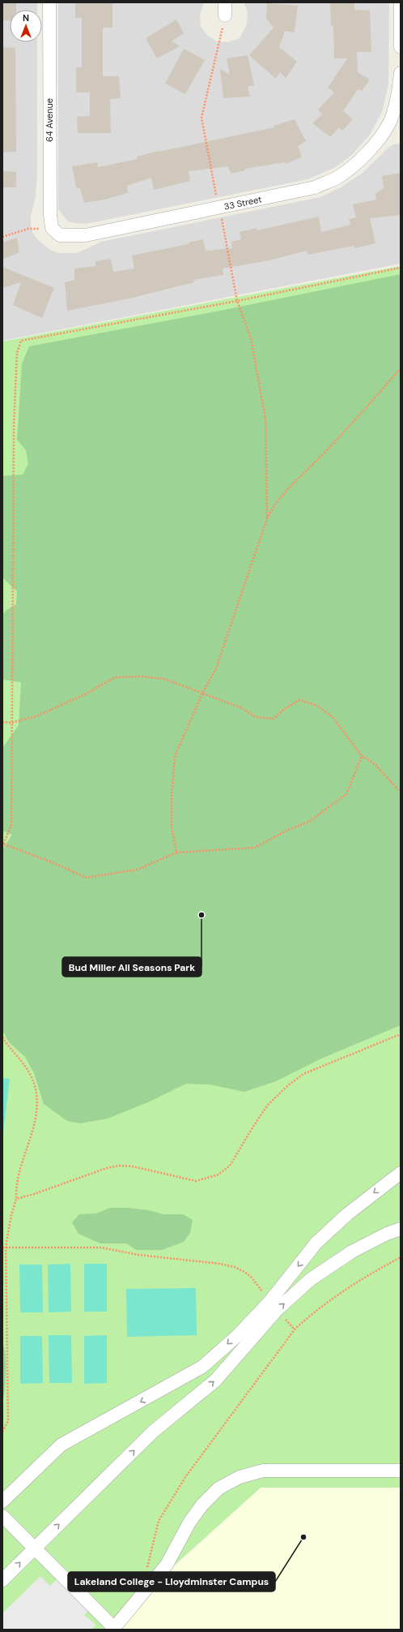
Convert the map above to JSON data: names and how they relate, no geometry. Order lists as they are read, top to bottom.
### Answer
{
  "streets": {
    "street": ["64 Avenue", "33 Street"]
  },
  "crossings": [
    ["64 Avenue", "33 Street"]
  ],
  "places": ["Bud Miller All Seasons Park", "Lakeland College - Lloydminster Campus"],
  "north": "top"
}
